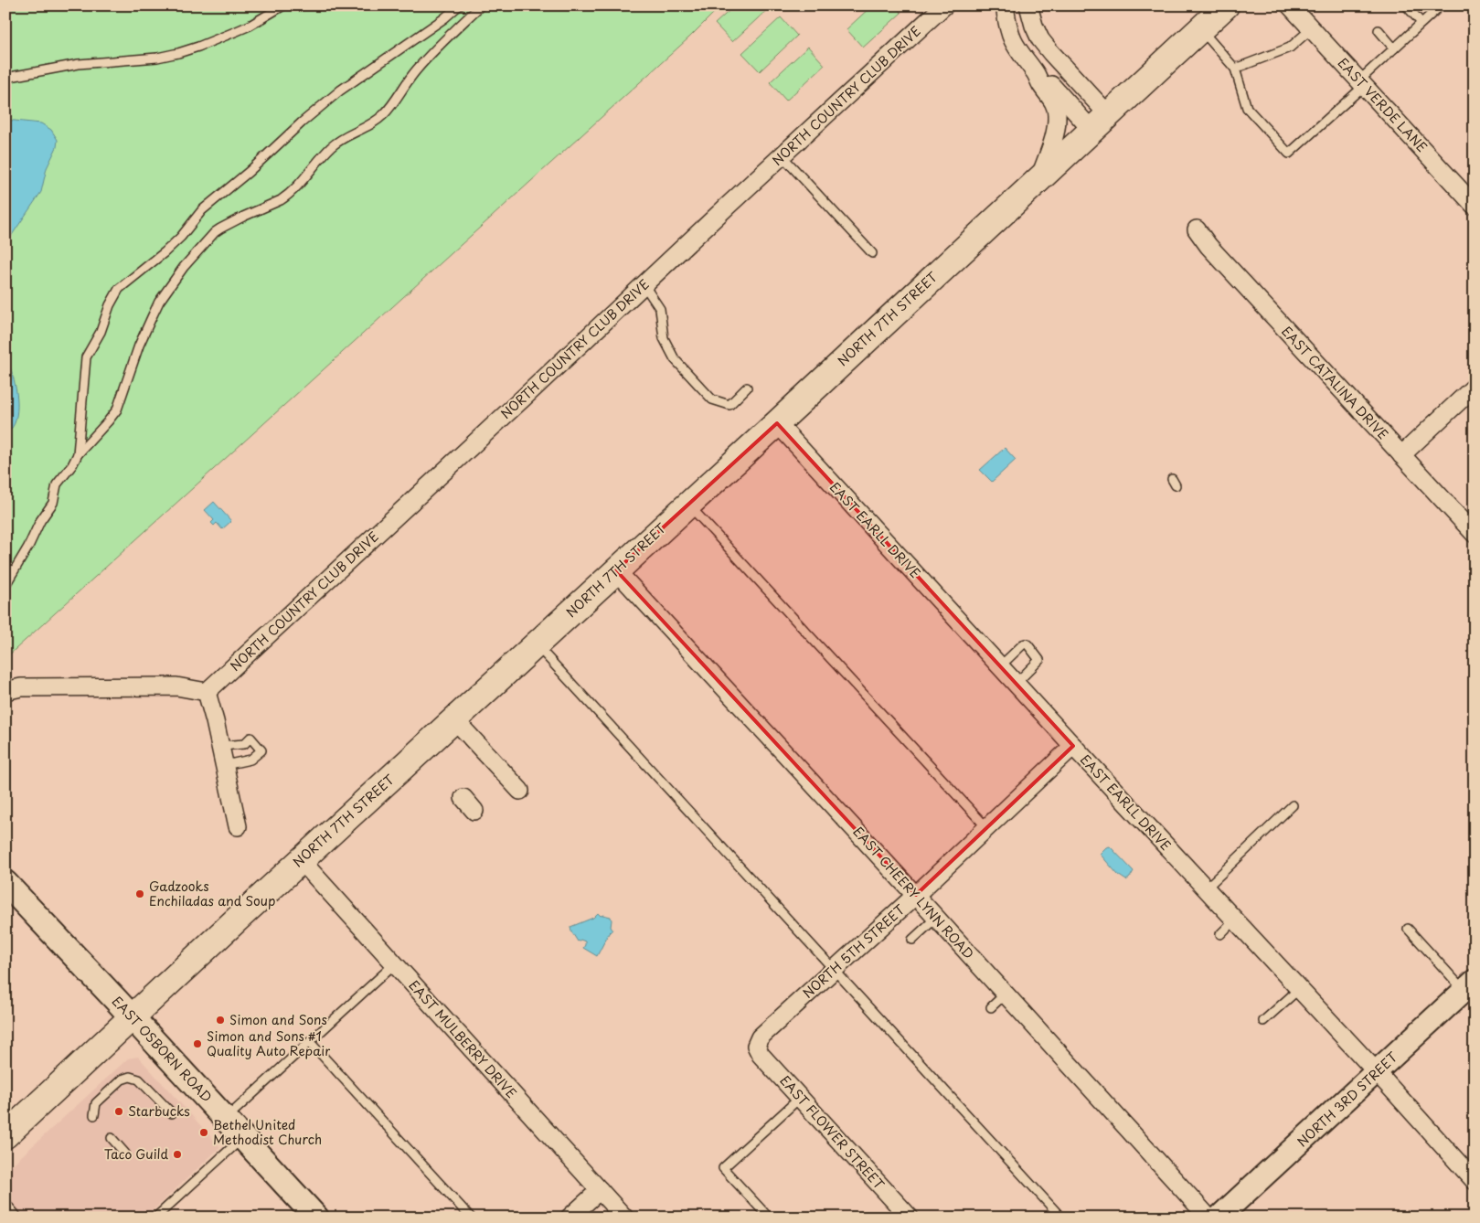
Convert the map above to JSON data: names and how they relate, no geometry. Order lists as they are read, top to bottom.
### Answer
{
  "streets": {
    "main road": ["NORTH 7TH STREET", "EAST OSBORN ROAD"],
    "street": [
      "NORTH COUNTRY CLUB DRIVE",
      "EAST VERDE LANE",
      "EAST CATALINA DRIVE",
      "EAST EARLL DRIVE",
      "EAST CHEERY LYNN ROAD",
      "NORTH 5TH STREET",
      "EAST MULBERRY DRIVE",
      "NORTH 3RD STREET",
      "EAST FLOWER STREET"
    ]
  },
  "crossings": [
    ["NORTH 7TH STREET", "EAST EARLL DRIVE"],
    ["NORTH 7TH STREET", "EAST CHEERY LYNN ROAD"],
    ["NORTH 7TH STREET", "EAST MULBERRY DRIVE"],
    ["NORTH 7TH STREET", "EAST OSBORN ROAD"],
    ["EAST EARLL DRIVE", "NORTH 5TH STREET"],
    ["EAST EARLL DRIVE", "NORTH 3RD STREET"],
    ["EAST CHEERY LYNN ROAD", "NORTH 5TH STREET"],
    ["NORTH 5TH STREET", "EAST FLOWER STREET"]
  ],
  "places": [
    "Gadzooks Enchiladas and Soup",
    "Simon and Sons",
    "Simon and Sons #1 Quality Auto Repair",
    "Starbucks",
    "Bethel United Methodist Church",
    "Taco Guild"
  ]
}
